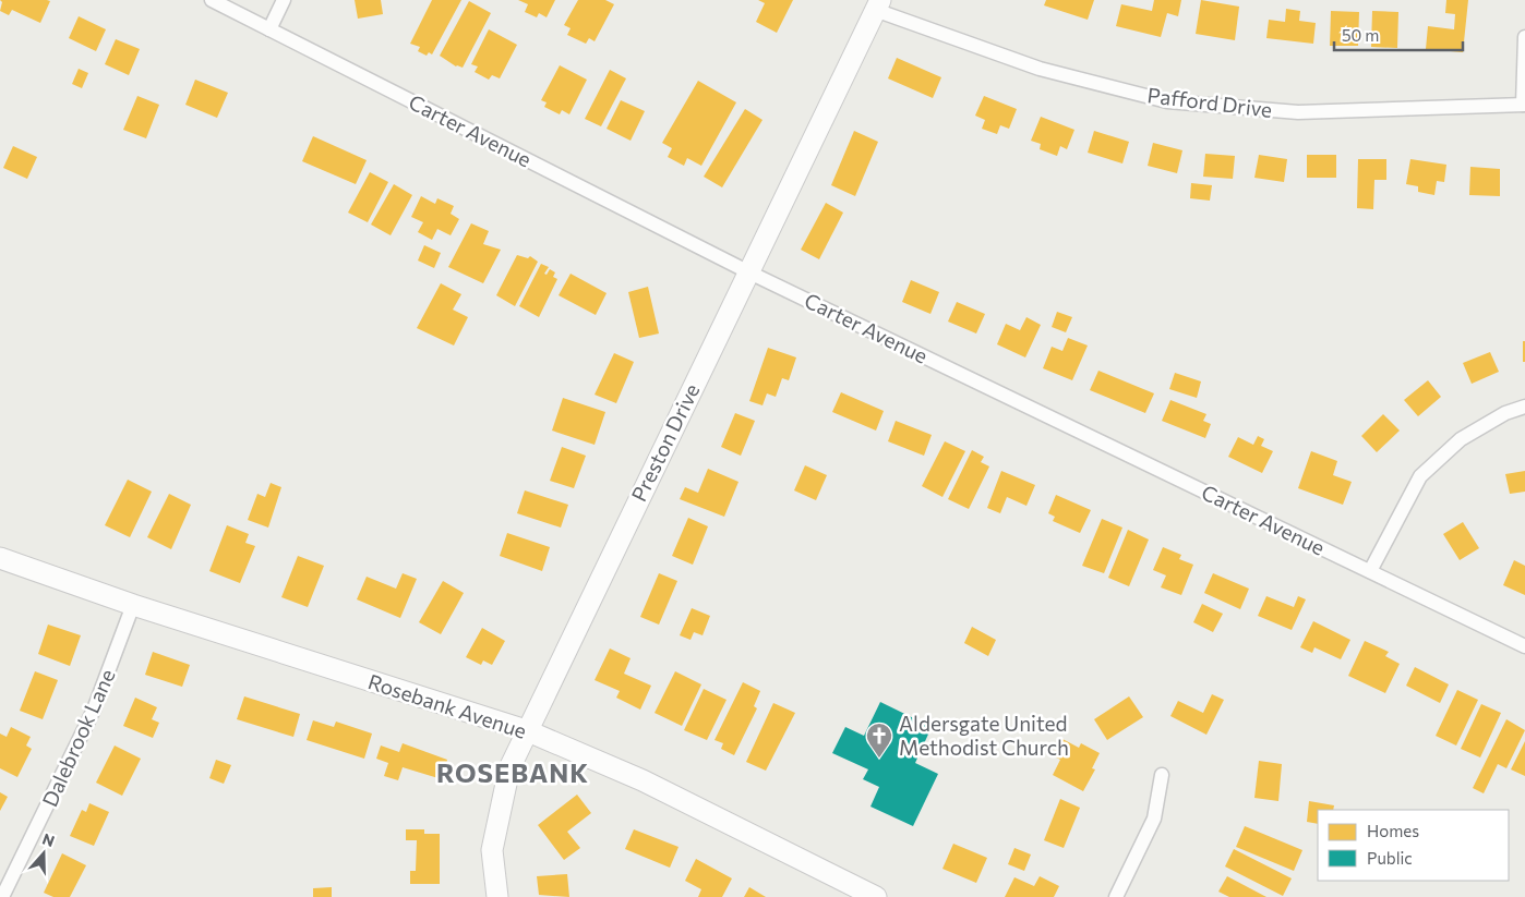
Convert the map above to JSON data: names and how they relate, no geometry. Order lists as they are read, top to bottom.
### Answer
{
  "streets": {
    "street": [
      "Pafford Drive",
      "Carter Avenue",
      "Preston Drive",
      "Rosebank Avenue",
      "Dalebrook Lane"
    ]
  },
  "crossings": [
    ["Pafford Drive", "Preston Drive"],
    ["Carter Avenue", "Preston Drive"],
    ["Preston Drive", "Rosebank Avenue"],
    ["Rosebank Avenue", "Dalebrook Lane"]
  ],
  "districts": ["ROSEBANK"],
  "places": {
    "church": ["Aldersgate United Methodist Church"]
  },
  "legend": ["Homes", "Public"],
  "scale_bar": "50 m",
  "north": "top"
}
